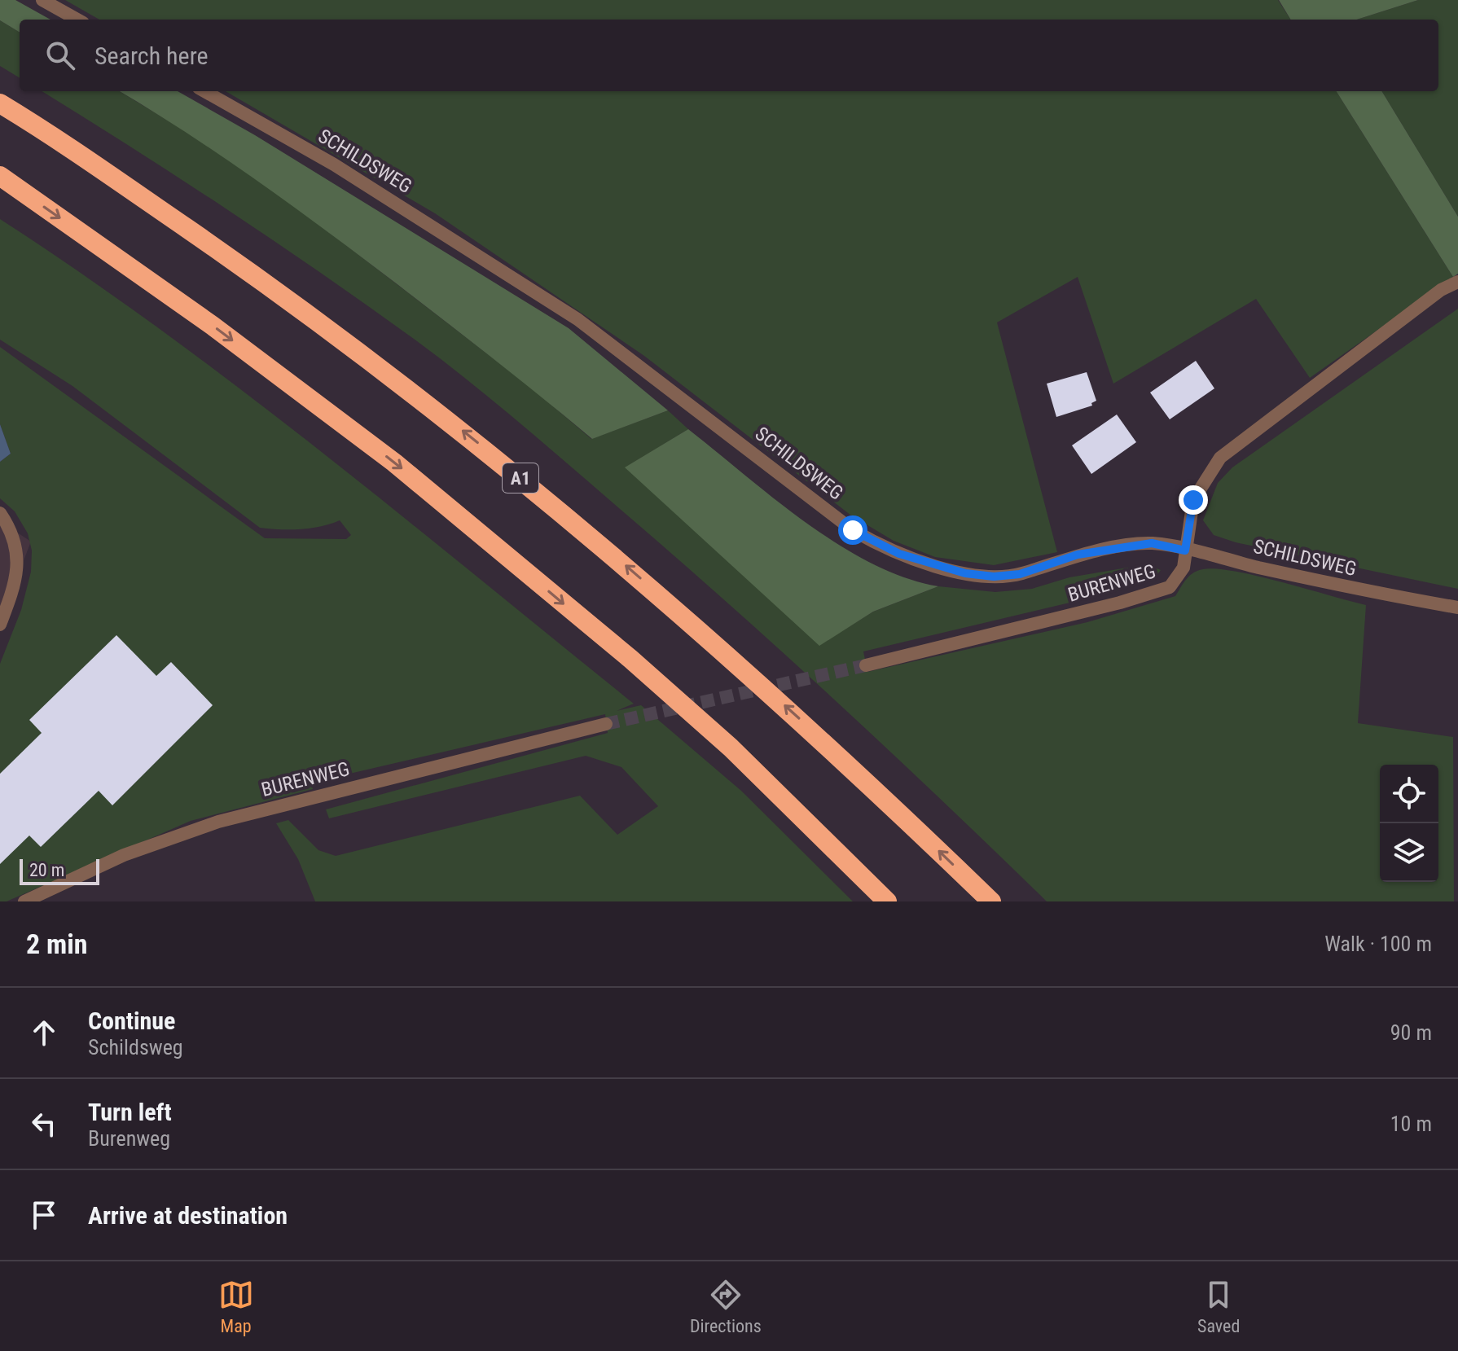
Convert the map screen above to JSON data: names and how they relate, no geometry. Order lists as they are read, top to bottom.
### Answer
{
  "streets": {
    "highway": ["A1"],
    "street": ["SCHILDSWEG", "BURENWEG"]
  },
  "crossings": [
    ["SCHILDSWEG", "BURENWEG"]
  ],
  "scale_bar": "20 m",
  "page": {
    "search": "Search here",
    "scale": "20 m",
    "heading": ["2 min", "Walk · 100 m"],
    "list": [
      ["Continue", "Schildsweg", "90 m"],
      ["Turn left", "Burenweg", "10 m"],
      "Arrive at destination"
    ],
    "nav": ["Map", "Directions", "Saved"]
  }
}
